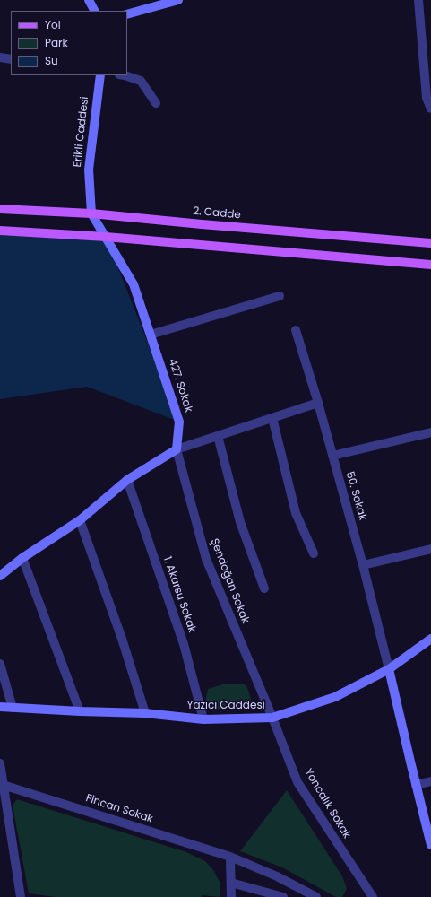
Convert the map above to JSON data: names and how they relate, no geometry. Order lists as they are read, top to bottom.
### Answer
{
  "streets": {
    "main road": [
      "Erikli Caddesi",
      "2. Cadde",
      "427. Sokak",
      "Yazıcı Caddesi"
    ],
    "street": [
      "50. Sokak",
      "Şendoğan Sokak",
      "1. Akarsu Sokak",
      "Yoncalık Sokak",
      "Fincan Sokak"
    ]
  },
  "crossings": [
    ["Erikli Caddesi", "2. Cadde"],
    ["Erikli Caddesi", "427. Sokak"],
    ["2. Cadde", "427. Sokak"],
    ["427. Sokak", "Şendoğan Sokak"],
    ["50. Sokak", "Yazıcı Caddesi"],
    ["Şendoğan Sokak", "Yazıcı Caddesi"],
    ["Şendoğan Sokak", "Yoncalık Sokak"],
    ["1. Akarsu Sokak", "Yazıcı Caddesi"],
    ["Yazıcı Caddesi", "Yoncalık Sokak"]
  ],
  "legend": ["Yol", "Park", "Su"]
}
